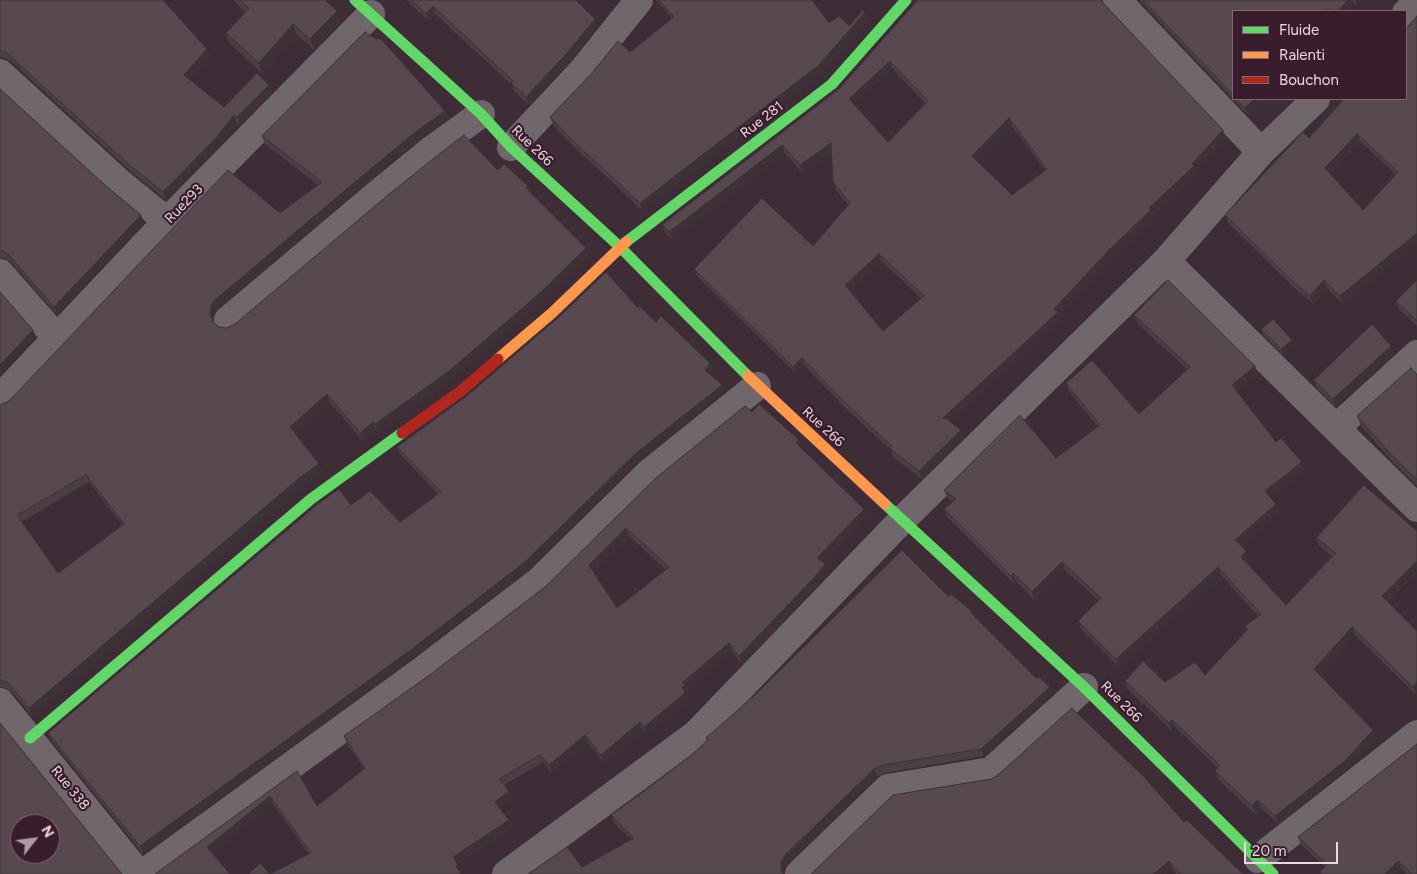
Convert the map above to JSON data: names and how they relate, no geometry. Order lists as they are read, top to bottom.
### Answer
{
  "streets": {
    "main road": ["Rue 281", "Rue 266"],
    "street": ["Rue293", "Rue 338"]
  },
  "crossings": [
    ["Rue 281", "Rue 266"],
    ["Rue 281", "Rue 338"],
    ["Rue 266", "Rue293"]
  ],
  "legend": ["Fluide", "Ralenti", "Bouchon"],
  "scale_bar": "20 m",
  "north": "top right"
}
